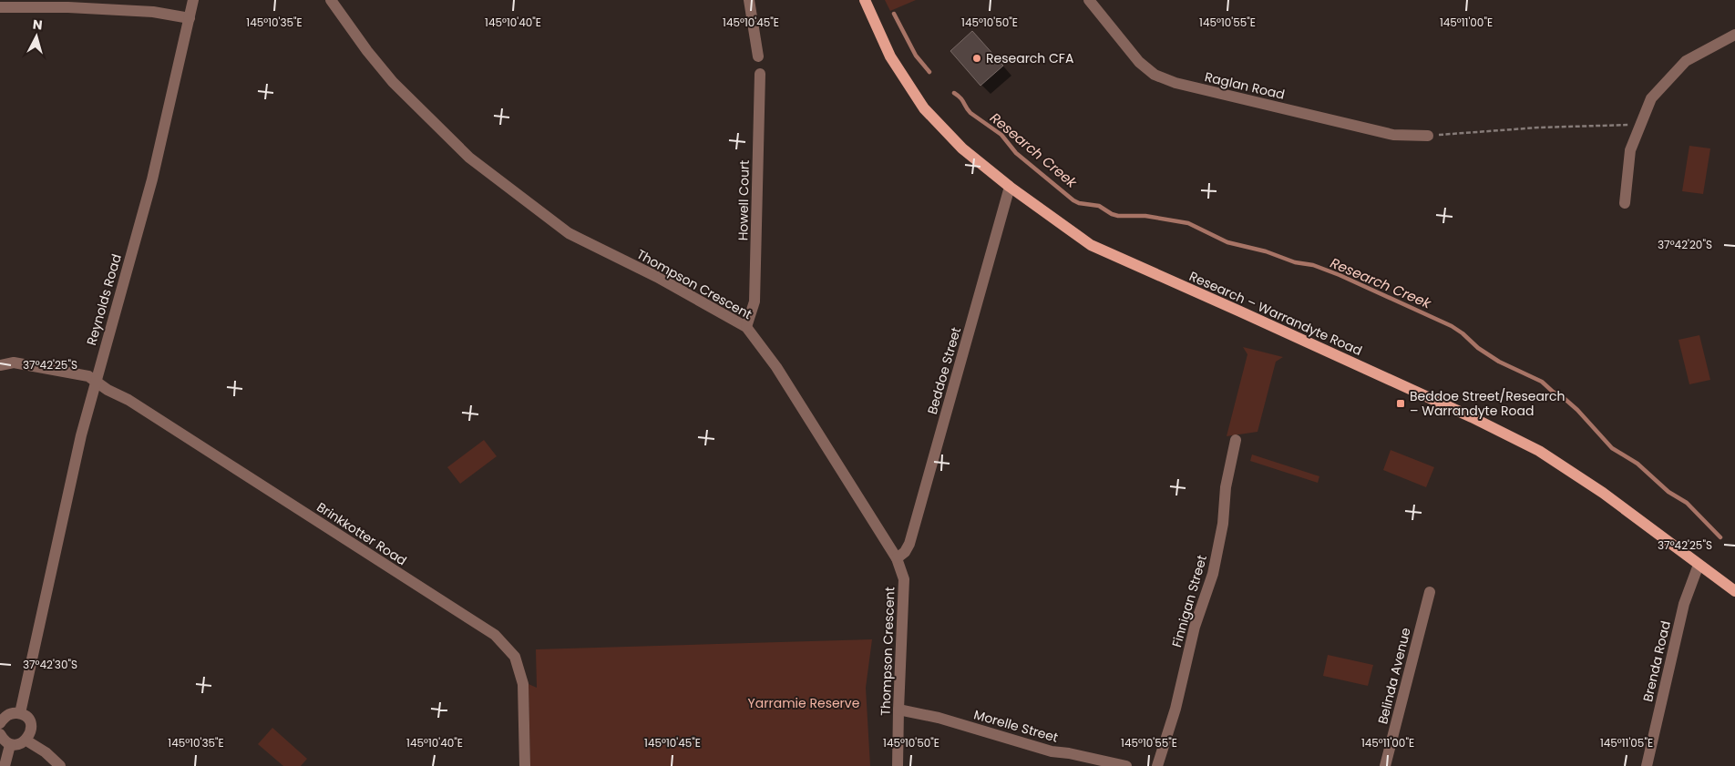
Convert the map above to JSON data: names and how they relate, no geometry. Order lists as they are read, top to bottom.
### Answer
{
  "streets": {
    "main road": ["Research – Warrandyte Road"],
    "street": [
      "Raglan Road",
      "Howell Court",
      "Thompson Crescent",
      "Reynolds Road",
      "Beddoe Street",
      "Brinkkotter Road",
      "Finnigan Street",
      "Brenda Road",
      "Belinda Avenue",
      "Morelle Street"
    ]
  },
  "crossings": [
    ["Howell Court", "Thompson Crescent"],
    ["Thompson Crescent", "Beddoe Street"],
    ["Thompson Crescent", "Morelle Street"],
    ["Reynolds Road", "Brinkkotter Road"],
    ["Research – Warrandyte Road", "Beddoe Street"],
    ["Research – Warrandyte Road", "Brenda Road"]
  ],
  "water": ["Research Creek"],
  "parks": ["Yarramie Reserve"],
  "places": {
    "other": ["Research CFA"],
    "transit": ["Beddoe Street/Research – Warrandyte Road"]
  },
  "north": "top",
  "coordinates": [
    "145°10'35\"E",
    "145°10'40\"E",
    "145°10'45\"E",
    "145°10'50\"E",
    "145°10'55\"E",
    "145°11'00\"E",
    "37°42'20\"S",
    "37°42'25\"S",
    "37°42'30\"S",
    "145°11'05\"E"
  ]
}
